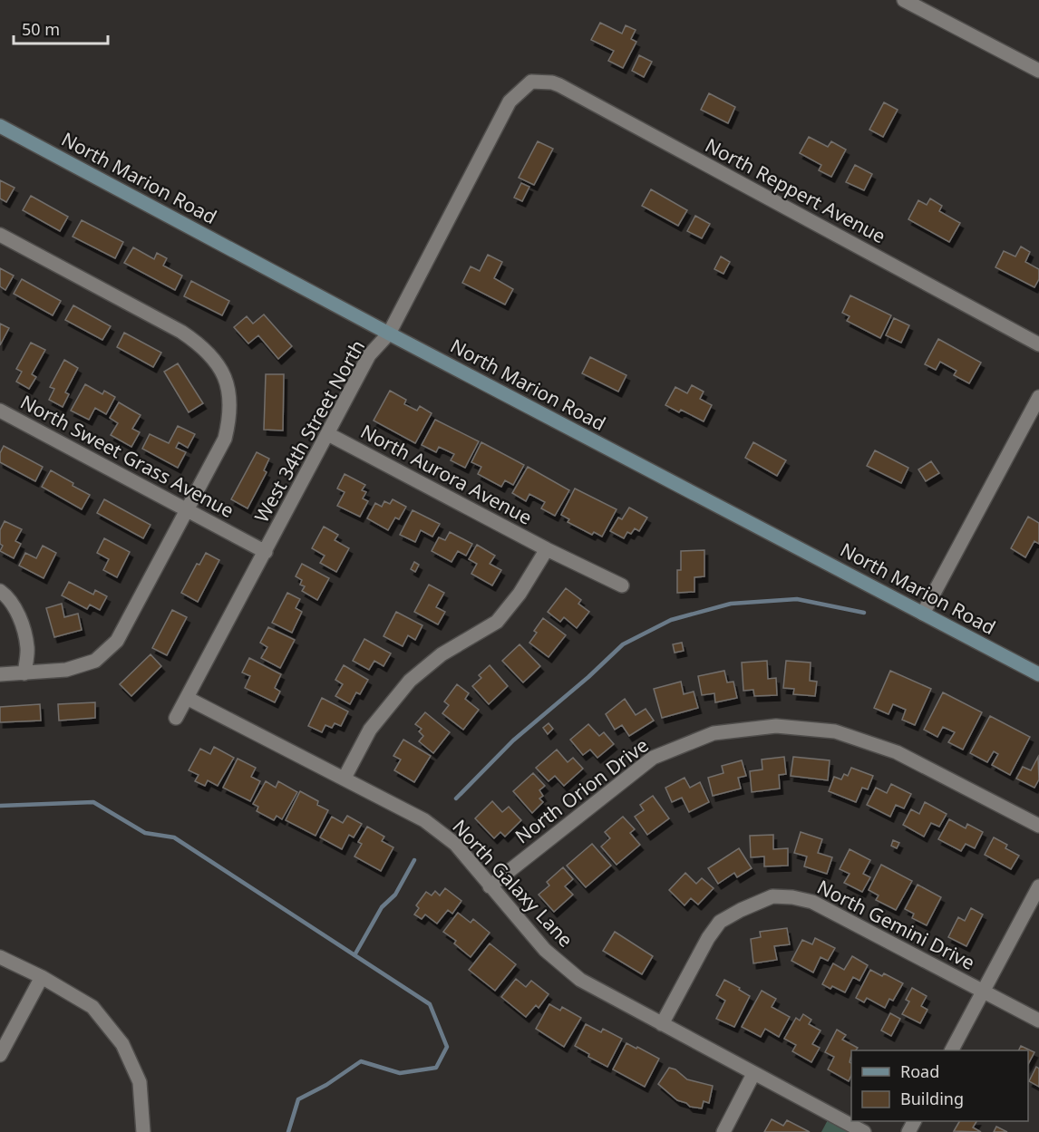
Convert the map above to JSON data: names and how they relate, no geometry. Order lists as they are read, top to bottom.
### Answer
{
  "streets": {
    "main road": ["North Marion Road"],
    "street": [
      "North Reppert Avenue",
      "West 34th Street North",
      "North Sweet Grass Avenue",
      "North Aurora Avenue",
      "North Orion Drive",
      "North Galaxy Lane",
      "North Gemini Drive"
    ]
  },
  "crossings": [
    ["North Marion Road", "West 34th Street North"],
    ["North Reppert Avenue", "West 34th Street North"],
    ["West 34th Street North", "North Sweet Grass Avenue"],
    ["West 34th Street North", "North Aurora Avenue"],
    ["West 34th Street North", "North Galaxy Lane"],
    ["North Orion Drive", "North Galaxy Lane"],
    ["North Galaxy Lane", "North Gemini Drive"]
  ],
  "legend": ["Road", "Building"],
  "scale_bar": "50 m"
}
